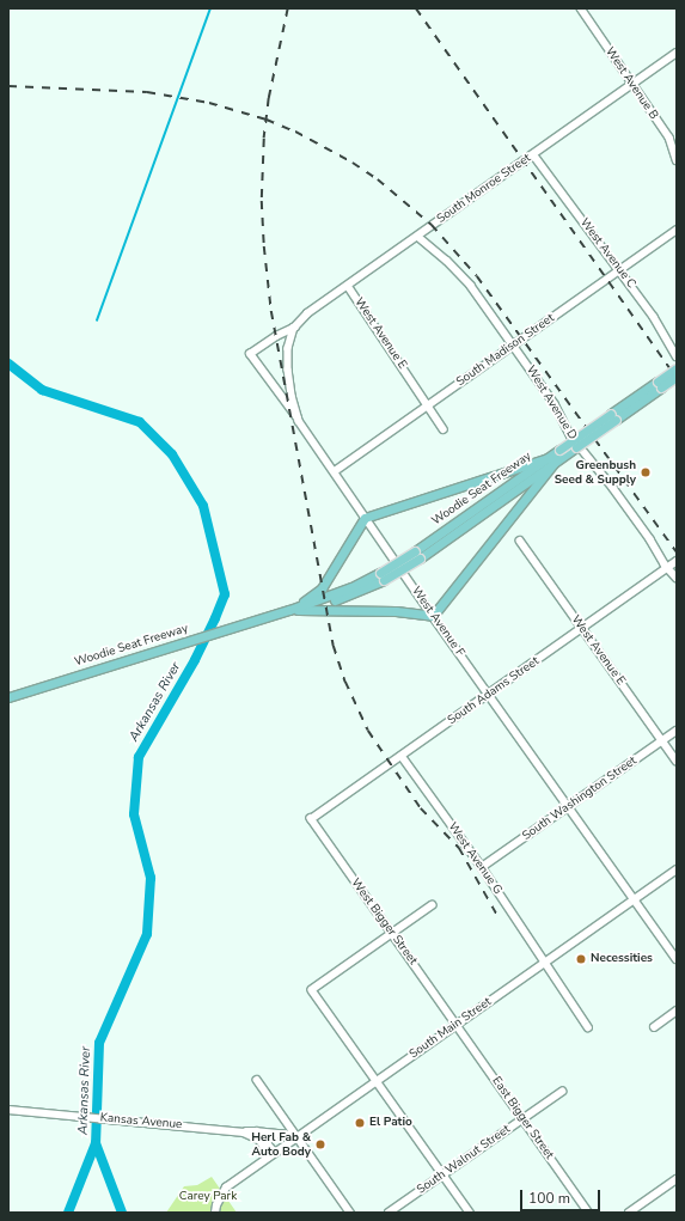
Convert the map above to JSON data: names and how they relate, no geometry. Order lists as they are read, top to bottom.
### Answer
{
  "streets": {
    "main road": ["Woodie Seat Freeway"],
    "street": [
      "West Avenue B",
      "South Monroe Street",
      "West Avenue C",
      "West Avenue E",
      "South Madison Street",
      "West Avenue D",
      "West Avenue F",
      "South Adams Street",
      "South Washington Street",
      "West Avenue G",
      "West Bigger Street",
      "South Main Street",
      "East Bigger Street",
      "Kansas Avenue",
      "South Walnut Street"
    ]
  },
  "crossings": [
    ["West Avenue B", "South Monroe Street"],
    ["South Monroe Street", "West Avenue C"],
    ["South Monroe Street", "West Avenue E"],
    ["South Monroe Street", "West Avenue D"],
    ["South Monroe Street", "West Avenue F"],
    ["West Avenue C", "South Madison Street"],
    ["West Avenue E", "South Madison Street"],
    ["West Avenue E", "South Adams Street"],
    ["West Avenue E", "South Washington Street"],
    ["South Madison Street", "West Avenue D"],
    ["South Madison Street", "West Avenue F"],
    ["West Avenue D", "South Adams Street"],
    ["West Avenue F", "South Adams Street"],
    ["West Avenue F", "South Washington Street"],
    ["West Avenue F", "South Main Street"],
    ["South Adams Street", "West Avenue G"],
    ["South Adams Street", "West Bigger Street"],
    ["South Washington Street", "West Avenue G"],
    ["West Avenue G", "South Main Street"],
    ["West Bigger Street", "South Main Street"],
    ["West Bigger Street", "East Bigger Street"],
    ["South Main Street", "East Bigger Street"],
    ["East Bigger Street", "South Walnut Street"]
  ],
  "water": ["Arkansas River"],
  "parks": ["Carey Park"],
  "places": [
    "Greenbush Seed & Supply",
    "Necessities",
    "El Patio",
    "Herl Fab & Auto Body"
  ],
  "scale_bar": "100 m"
}
